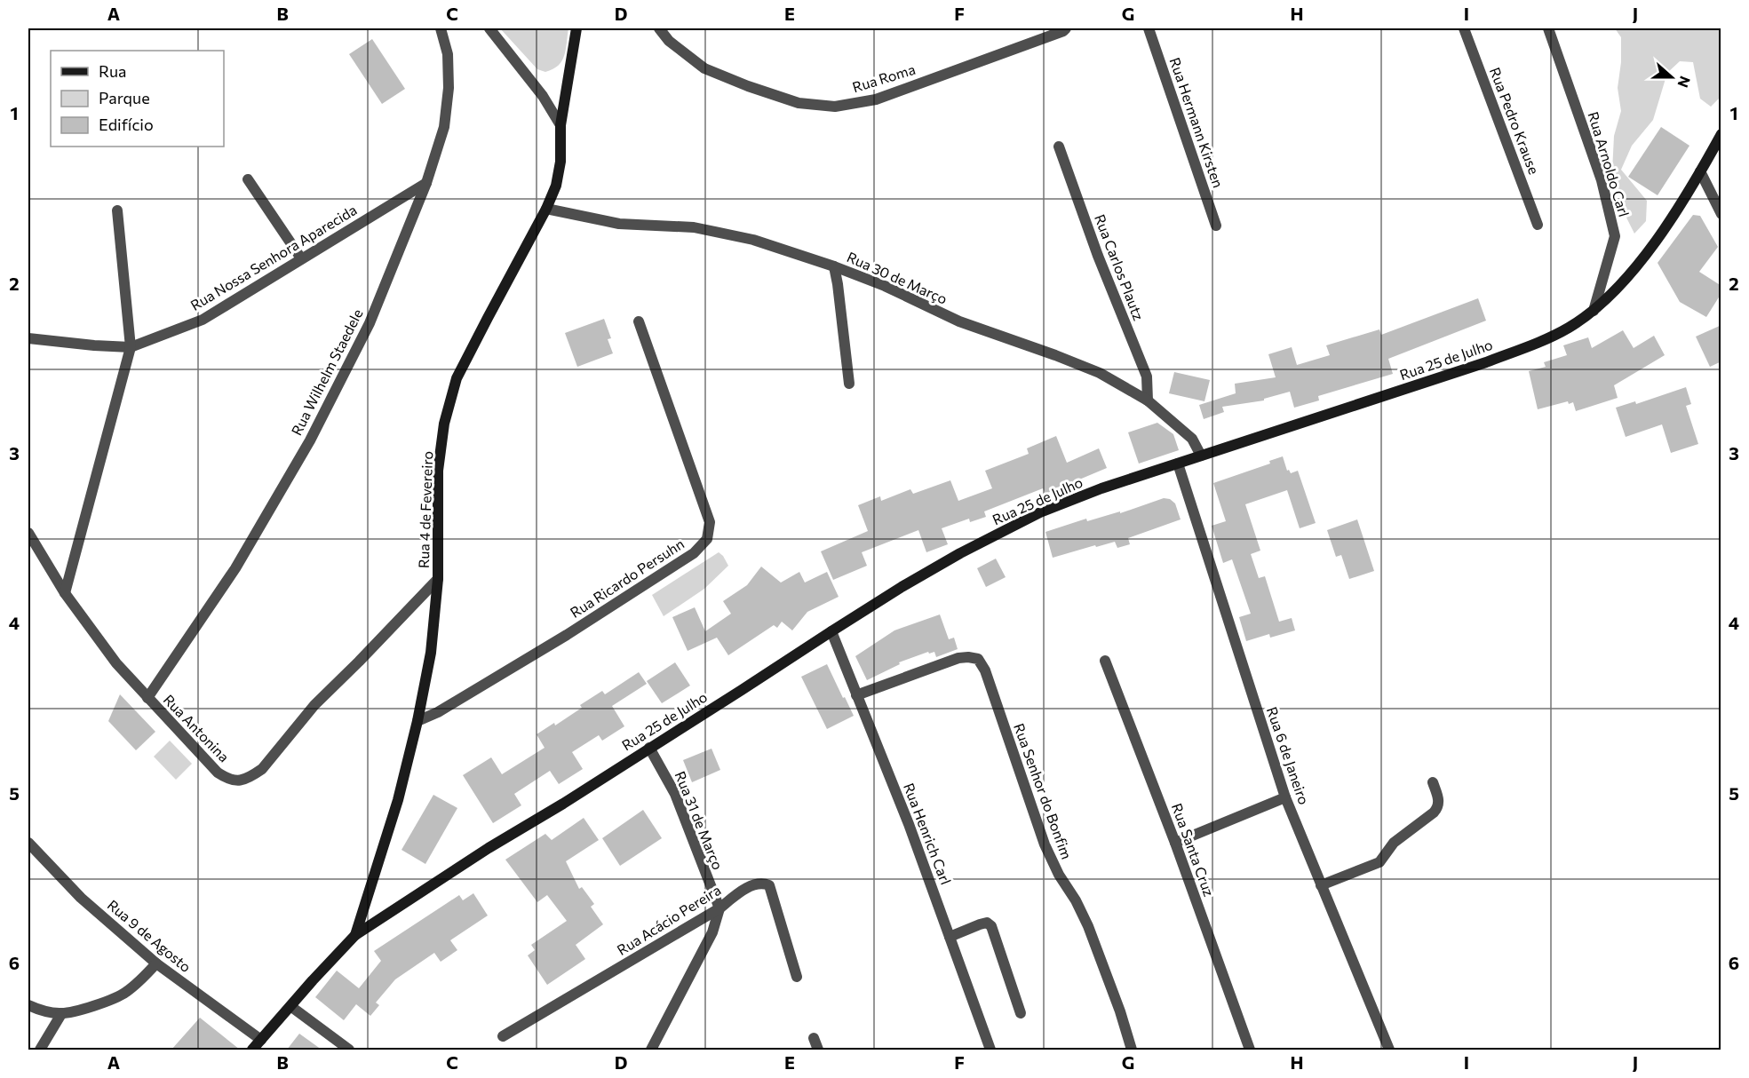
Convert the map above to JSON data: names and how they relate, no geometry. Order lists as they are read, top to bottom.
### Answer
{
  "streets": {
    "main road": ["Rua 25 de Julho", "Rua 4 de Fevereiro"],
    "street": [
      "Rua Roma",
      "Rua Pedro Krause",
      "Rua Hermann Kirsten",
      "Rua Arnoldo Carl",
      "Rua Nossa Senhora Aparecida",
      "Rua Carlos Plautz",
      "Rua 30 de Março",
      "Rua Wilhelm Staedele",
      "Rua Ricardo Persuhn",
      "Rua Antonina",
      "Rua 6 de Janeiro",
      "Rua Senhor do Bonfim",
      "Rua 31 de Março",
      "Rua Henrich Carl",
      "Rua Santa Cruz",
      "Rua Acácio Pereira",
      "Rua 9 de Agosto"
    ]
  },
  "crossings": [
    ["Rua Arnoldo Carl", "Rua 25 de Julho"],
    ["Rua Nossa Senhora Aparecida", "Rua Wilhelm Staedele"],
    ["Rua Carlos Plautz", "Rua 30 de Março"],
    ["Rua 30 de Março", "Rua 25 de Julho"],
    ["Rua 30 de Março", "Rua 4 de Fevereiro"],
    ["Rua 25 de Julho", "Rua 4 de Fevereiro"],
    ["Rua 25 de Julho", "Rua 6 de Janeiro"],
    ["Rua 25 de Julho", "Rua 31 de Março"],
    ["Rua 25 de Julho", "Rua Henrich Carl"],
    ["Rua Wilhelm Staedele", "Rua Antonina"],
    ["Rua 4 de Fevereiro", "Rua Ricardo Persuhn"],
    ["Rua 4 de Fevereiro", "Rua Antonina"],
    ["Rua Senhor do Bonfim", "Rua Henrich Carl"],
    ["Rua 31 de Março", "Rua Acácio Pereira"]
  ],
  "legend": ["Rua", "Parque", "Edifício"],
  "north": "right",
  "grid": {
    "columns": [
      "A",
      "B",
      "C",
      "D",
      "E",
      "F",
      "G",
      "H",
      "I",
      "J"
    ],
    "rows": [
      "1",
      "2",
      "3",
      "4",
      "5",
      "6"
    ]
  }
}
